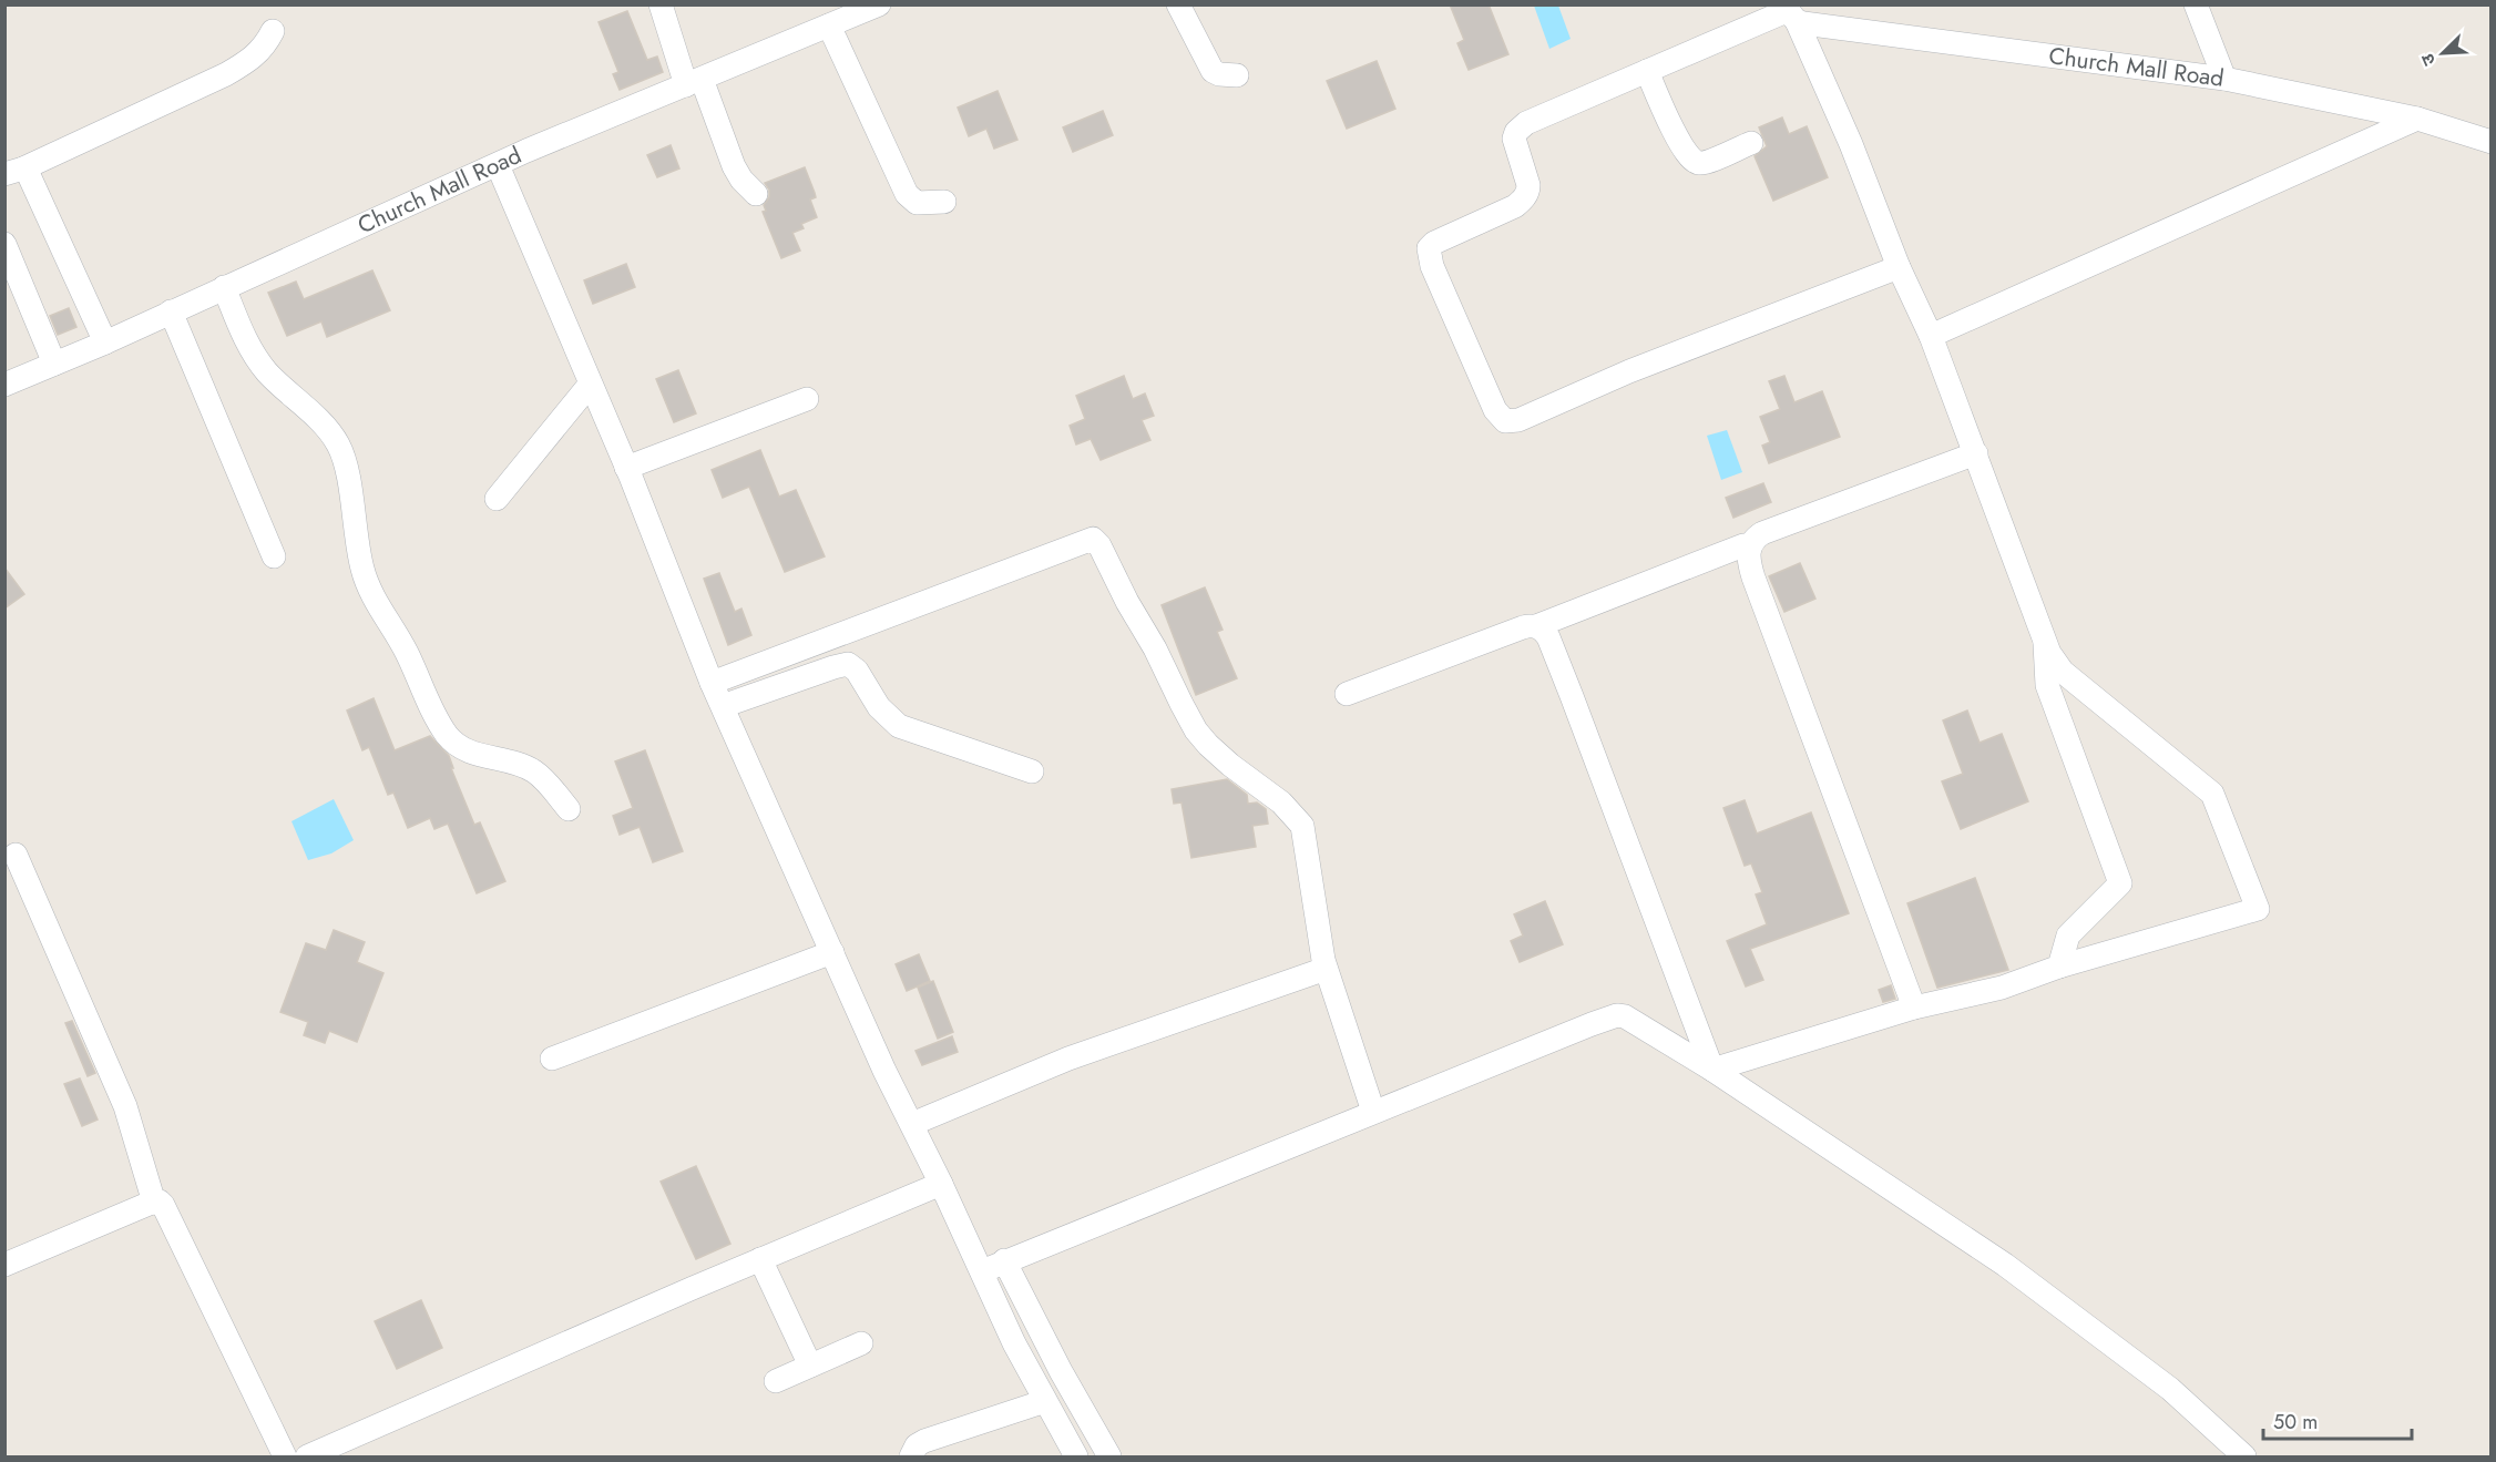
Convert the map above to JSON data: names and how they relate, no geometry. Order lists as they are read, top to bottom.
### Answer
{
  "streets": {
    "street": ["Church Mall Road"]
  },
  "scale_bar": "50 m",
  "north": "bottom left"
}
